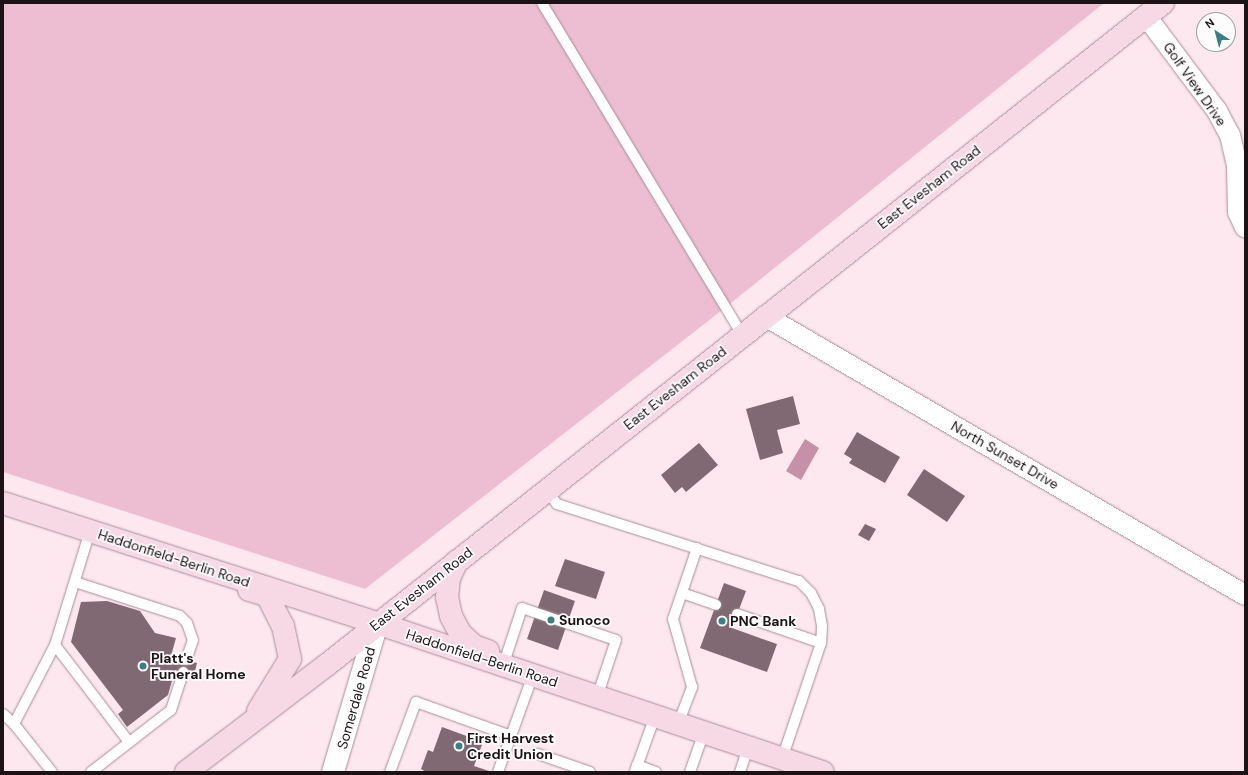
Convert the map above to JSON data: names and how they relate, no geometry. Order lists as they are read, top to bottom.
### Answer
{
  "streets": {
    "main road": ["East Evesham Road", "Haddonfield-Berlin Road", "Somerdale Road"],
    "street": ["Golf View Drive", "North Sunset Drive"]
  },
  "crossings": [
    ["Golf View Drive", "East Evesham Road"],
    ["East Evesham Road", "North Sunset Drive"],
    ["East Evesham Road", "Haddonfield-Berlin Road"],
    ["East Evesham Road", "Somerdale Road"],
    ["Haddonfield-Berlin Road", "Somerdale Road"]
  ],
  "places": [
    "Sunoco",
    "PNC Bank",
    "Platt's Funeral Home",
    "First Harvest Credit Union"
  ],
  "north": "top left"
}
